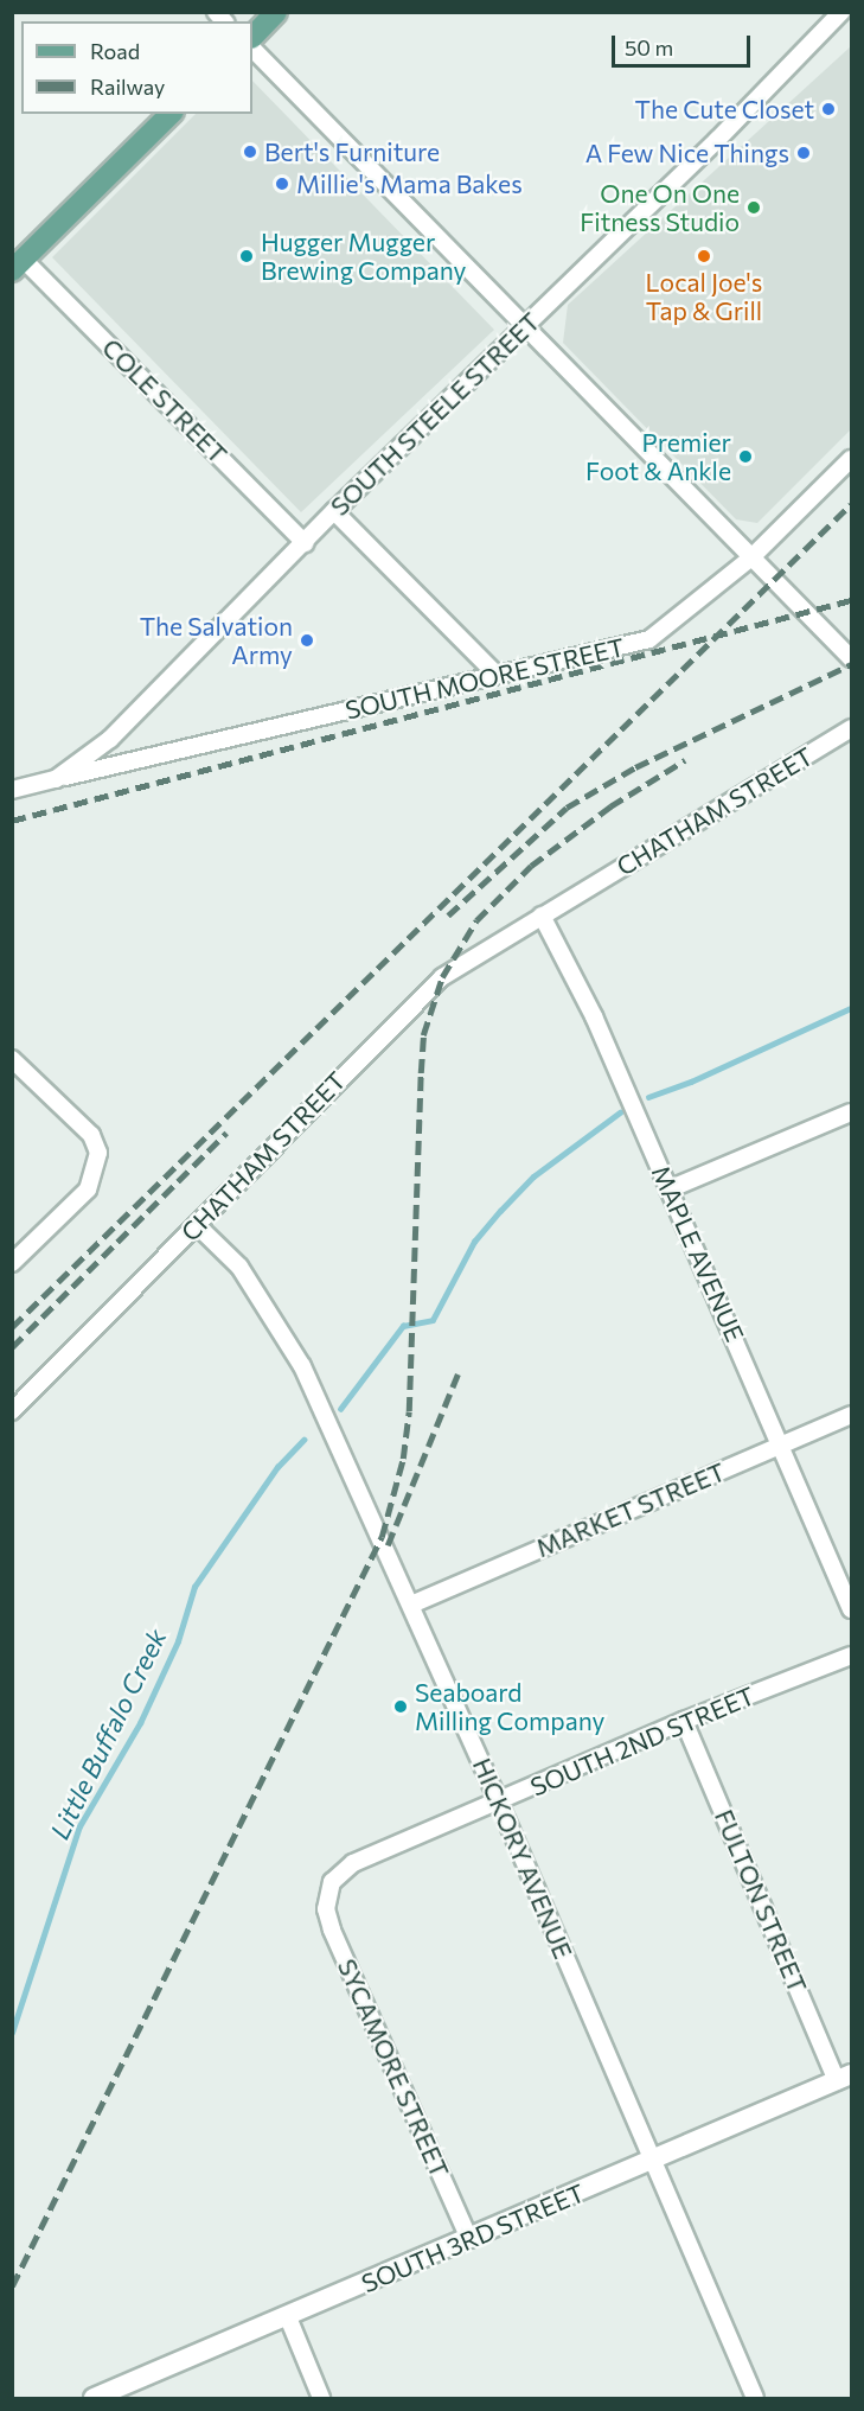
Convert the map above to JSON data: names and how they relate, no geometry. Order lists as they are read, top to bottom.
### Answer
{
  "streets": {
    "street": [
      "COLE STREET",
      "SOUTH STEELE STREET",
      "SOUTH MOORE STREET",
      "CHATHAM STREET",
      "MAPLE AVENUE",
      "MARKET STREET",
      "SOUTH 2ND STREET",
      "HICKORY AVENUE",
      "FULTON STREET",
      "SYCAMORE STREET",
      "SOUTH 3RD STREET"
    ]
  },
  "crossings": [
    ["COLE STREET", "SOUTH STEELE STREET"],
    ["SOUTH STEELE STREET", "SOUTH MOORE STREET"],
    ["CHATHAM STREET", "MAPLE AVENUE"],
    ["CHATHAM STREET", "HICKORY AVENUE"],
    ["MAPLE AVENUE", "MARKET STREET"],
    ["MARKET STREET", "HICKORY AVENUE"],
    ["SOUTH 2ND STREET", "HICKORY AVENUE"],
    ["SOUTH 2ND STREET", "FULTON STREET"],
    ["SOUTH 2ND STREET", "SYCAMORE STREET"],
    ["HICKORY AVENUE", "SOUTH 3RD STREET"],
    ["FULTON STREET", "SOUTH 3RD STREET"],
    ["SYCAMORE STREET", "SOUTH 3RD STREET"]
  ],
  "water": ["Little Buffalo Creek"],
  "places": [
    "The Cute Closet",
    "Bert's Furniture",
    "A Few Nice Things",
    "Millie's Mama Bakes",
    "One On One Fitness Studio",
    "Hugger Mugger Brewing Company",
    "Local Joe's Tap & Grill",
    "Premier Foot & Ankle",
    "The Salvation Army",
    "Seaboard Milling Company"
  ],
  "legend": ["Road", "Railway"],
  "scale_bar": "50 m"
}
